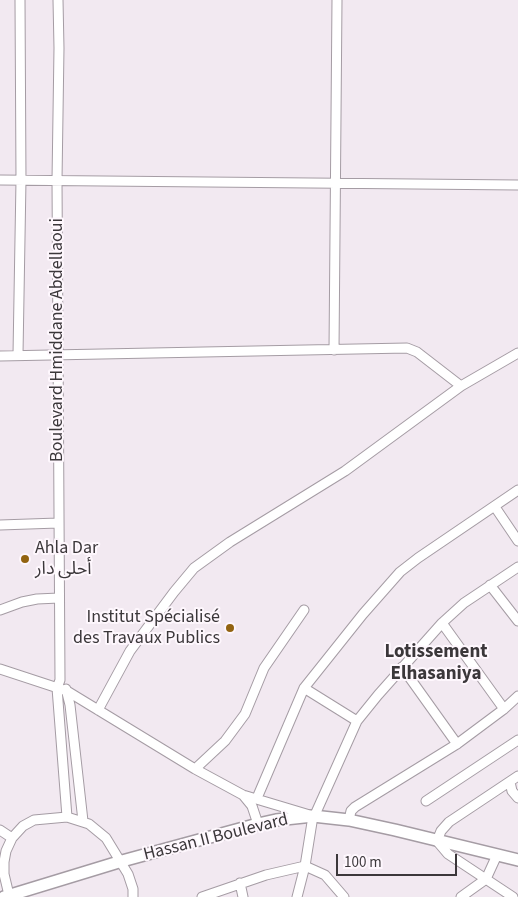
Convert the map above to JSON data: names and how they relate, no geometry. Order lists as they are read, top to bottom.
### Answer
{
  "streets": {
    "main road": ["Hassan II Boulevard"],
    "street": ["Boulevard Hmiddane Abdellaoui"]
  },
  "districts": ["Lotissement Elhasaniya"],
  "places": ["Ahla Dar أحلى دار", "Institut Spécialisé des Travaux Publics"],
  "scale_bar": "100 m"
}
